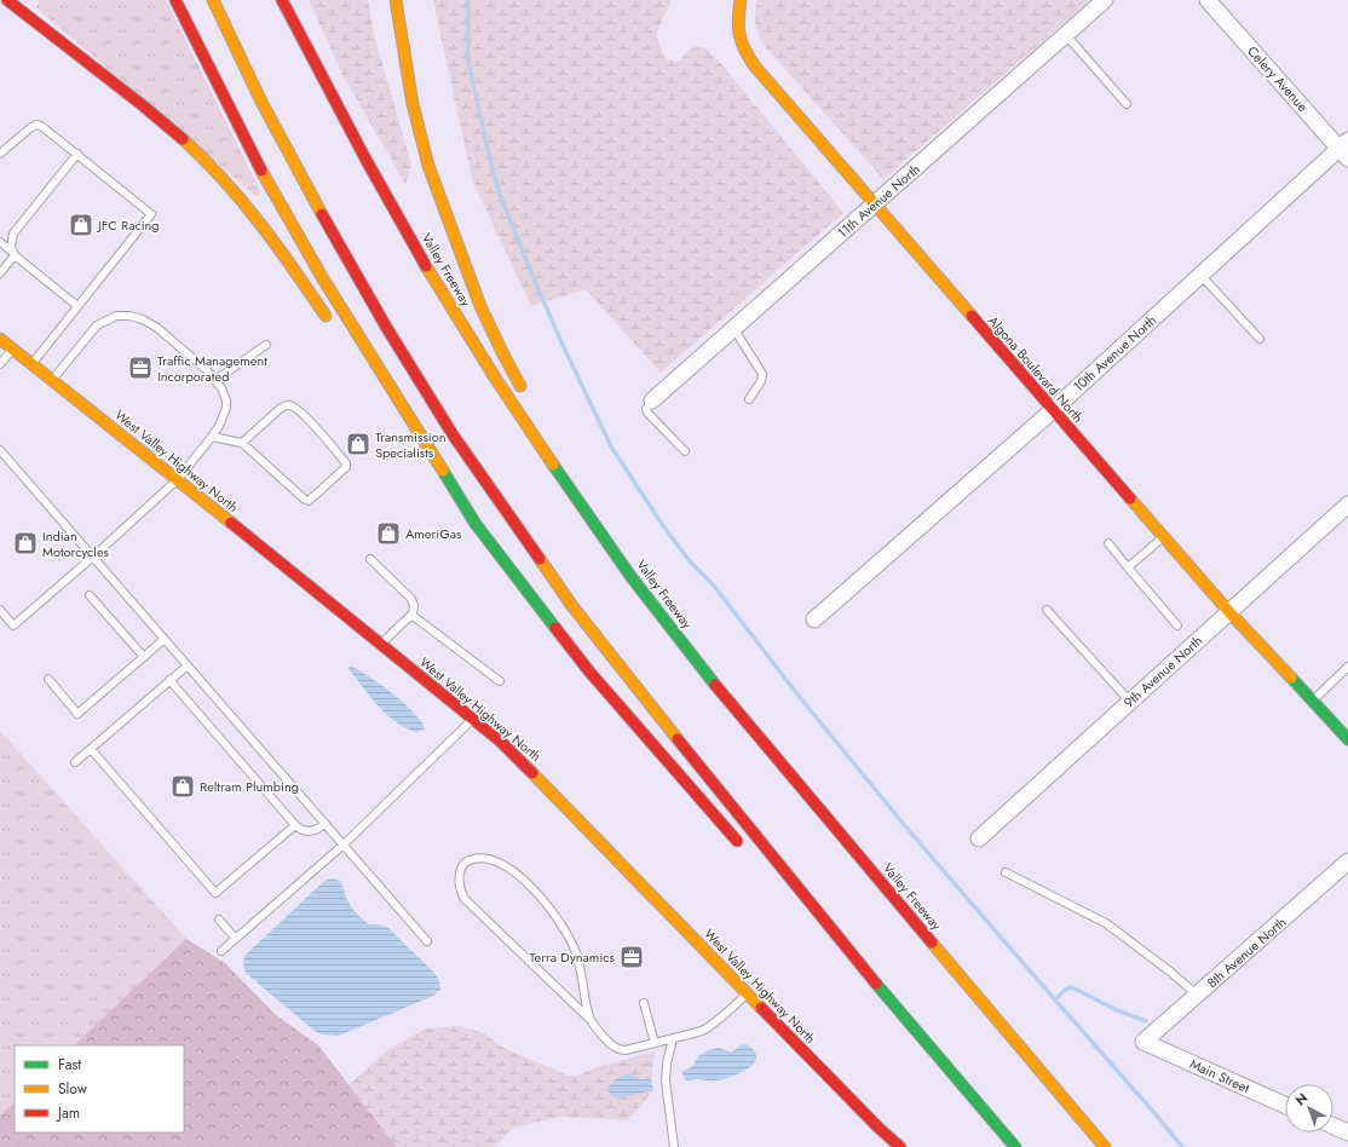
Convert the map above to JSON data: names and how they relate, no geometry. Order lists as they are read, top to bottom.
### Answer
{
  "streets": {
    "main road": ["Valley Freeway", "Algona Boulevard North", "West Valley Highway North"],
    "street": [
      "Celery Avenue",
      "11th Avenue North",
      "10th Avenue North",
      "9th Avenue North",
      "8th Avenue North",
      "Main Street"
    ]
  },
  "crossings": [
    ["Celery Avenue", "10th Avenue North"],
    ["11th Avenue North", "Algona Boulevard North"],
    ["10th Avenue North", "Algona Boulevard North"],
    ["Algona Boulevard North", "9th Avenue North"],
    ["8th Avenue North", "Main Street"]
  ],
  "places": {
    "shop": [
      "JFC Racing",
      "Transmission Specialists",
      "AmeriGas",
      "Indian Motorcycles",
      "Reltram Plumbing"
    ],
    "office": ["Traffic Management Incorporated", "Terra Dynamics"]
  },
  "legend": ["Fast", "Slow", "Jam"],
  "north": "top left"
}
